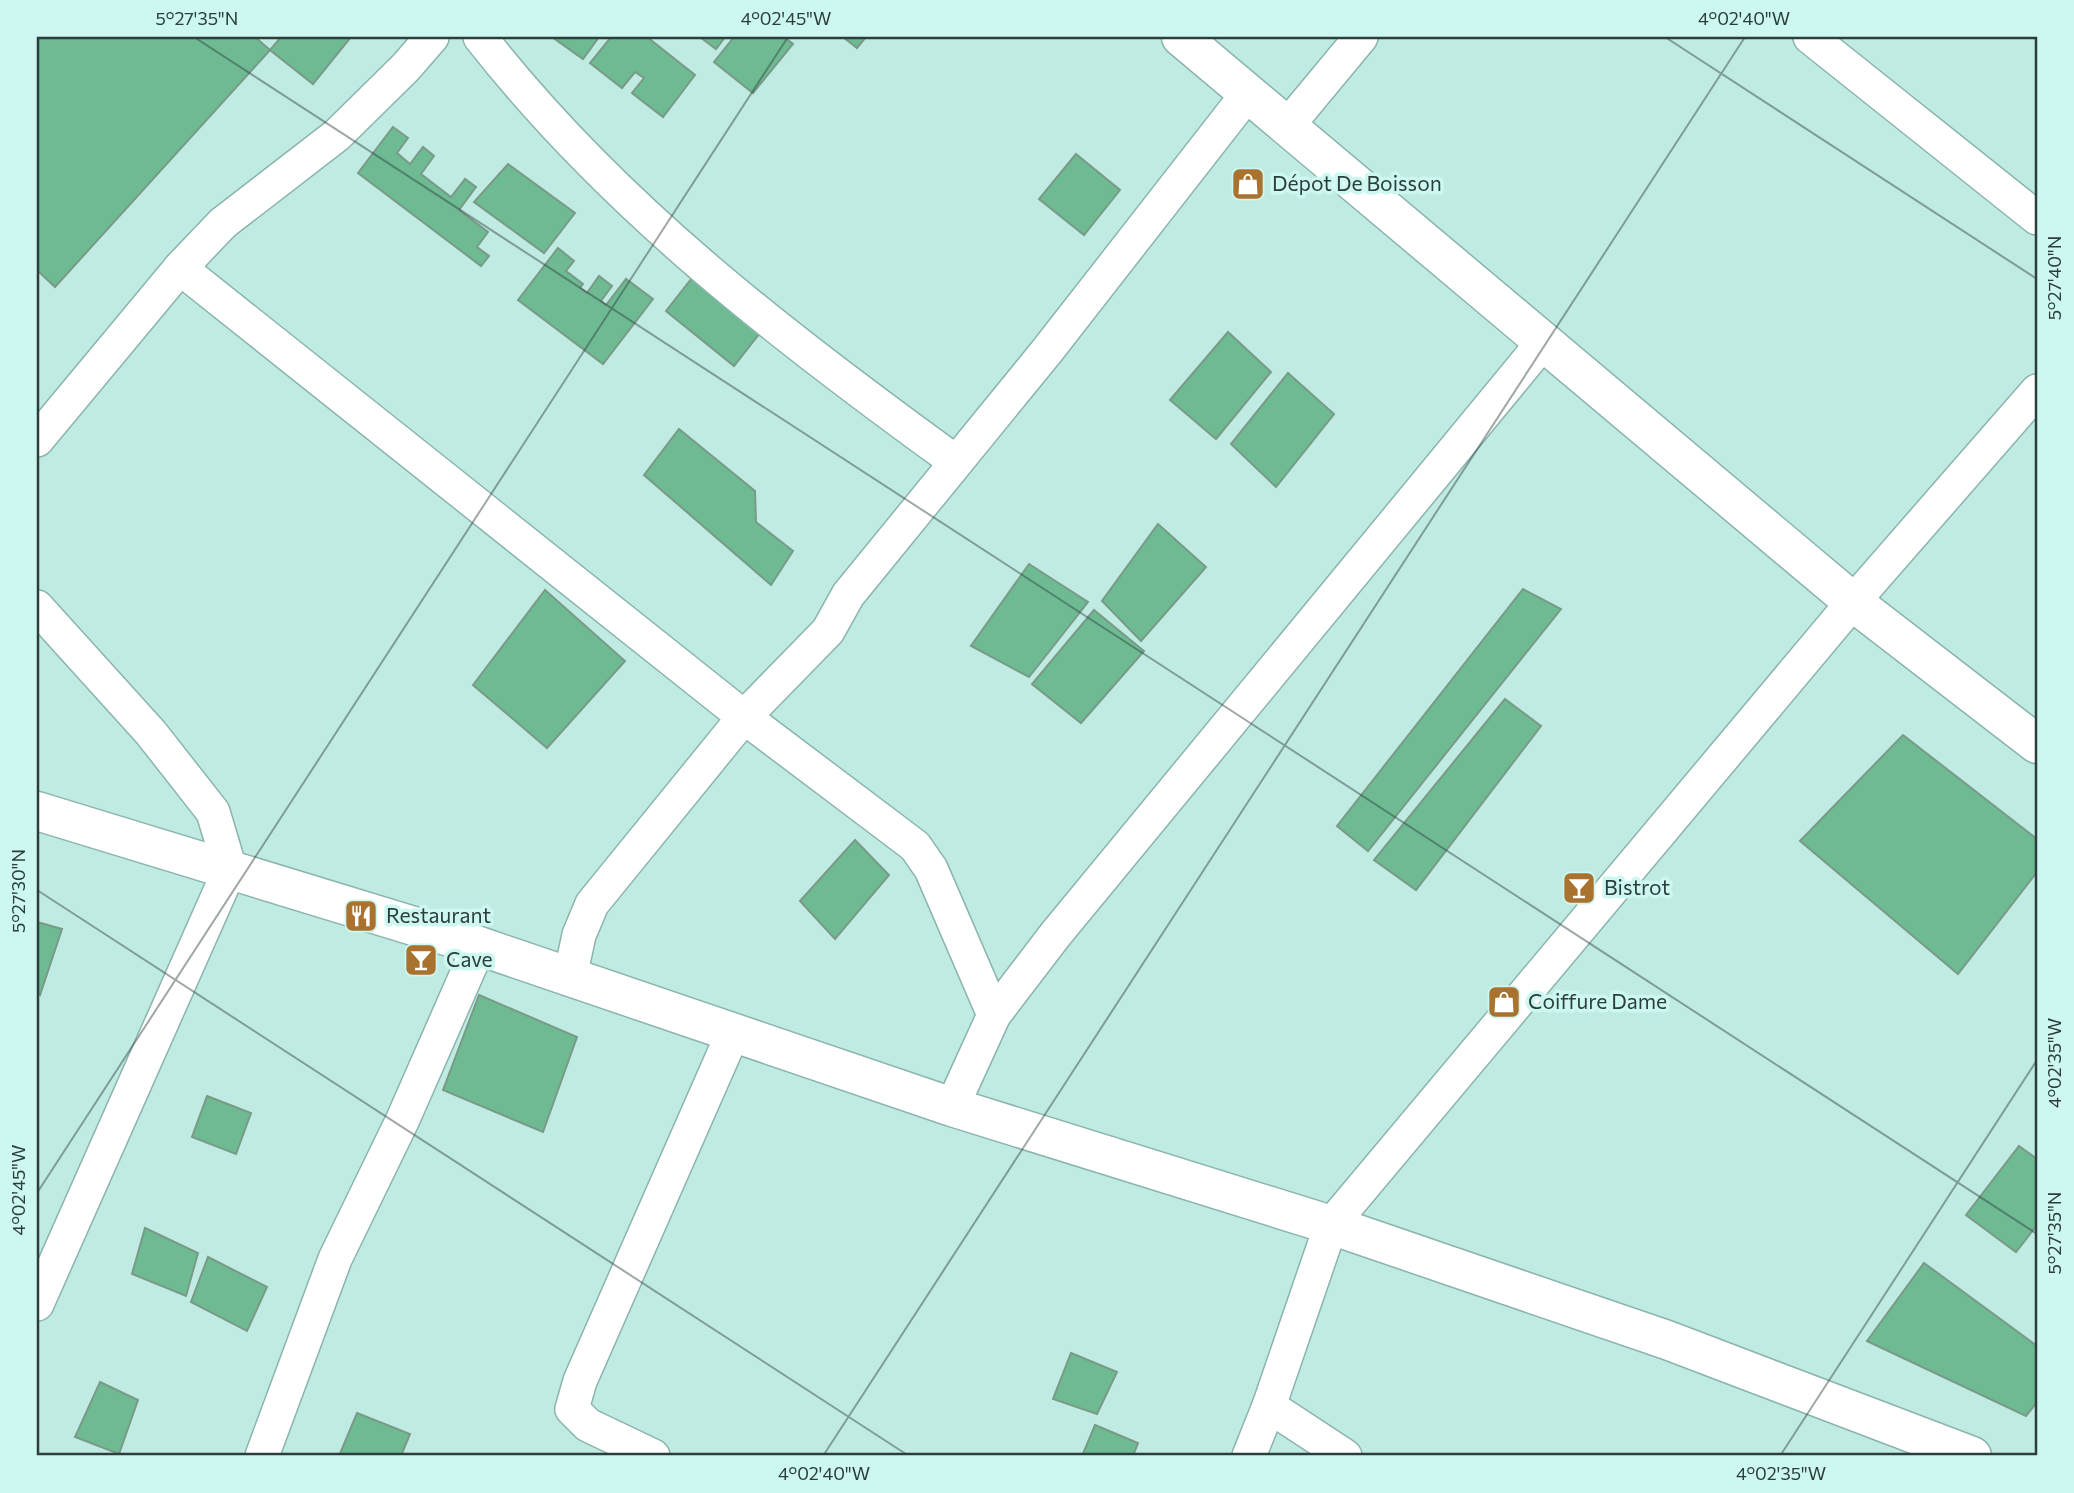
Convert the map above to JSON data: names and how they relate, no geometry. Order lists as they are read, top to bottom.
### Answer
{
  "places": {
    "shop": ["Dépot De Boisson", "Coiffure Dame"],
    "bar": ["Bistrot", "Cave"],
    "restaurant": ["Restaurant"]
  },
  "coordinates": [
    "5°27'35\"N",
    "4°02'45\"W",
    "4°02'40\"W",
    "5°27'40\"N",
    "5°27'30\"N",
    "4°02'35\"W"
  ]
}
